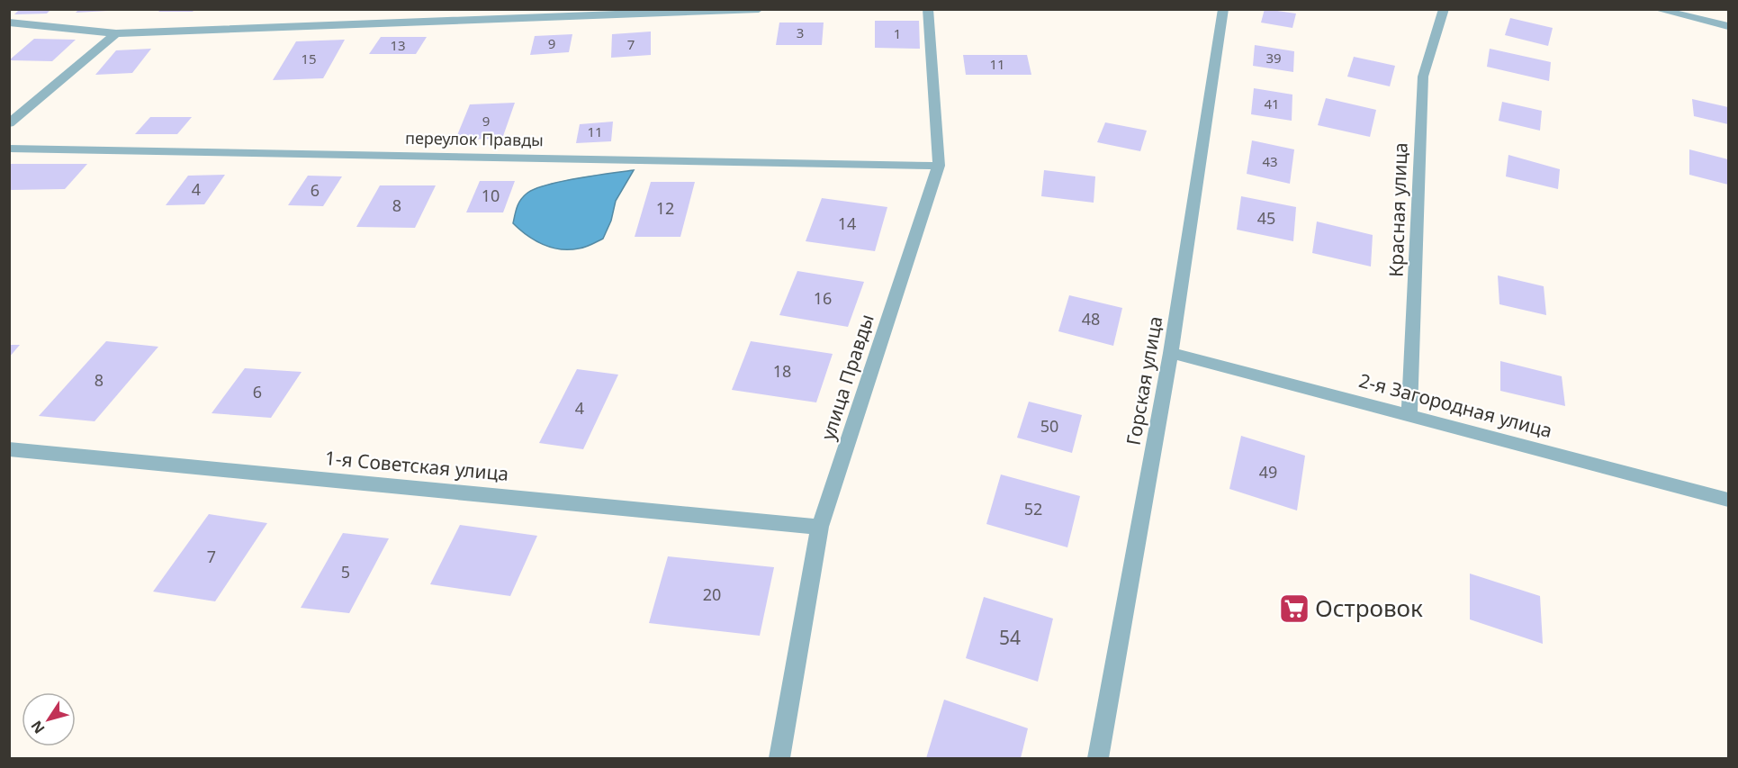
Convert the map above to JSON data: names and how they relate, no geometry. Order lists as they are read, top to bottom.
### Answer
{
  "streets": {
    "street": [
      "переулок Правды",
      "Красная улица",
      "улица Правды",
      "Горская улица",
      "2-я Загородная улица",
      "1-я Советская улица"
    ]
  },
  "crossings": [
    ["переулок Правды", "улица Правды"],
    ["Красная улица", "2-я Загородная улица"],
    ["улица Правды", "1-я Советская улица"],
    ["Горская улица", "2-я Загородная улица"]
  ],
  "places": {
    "supermarket": ["Островок"]
  },
  "house_numbers": [
    "3",
    "1",
    "9",
    "7",
    "13",
    "39",
    "15",
    "11",
    "41",
    "9",
    "11",
    "43",
    "4",
    "6",
    "10",
    "8",
    "12",
    "45",
    "14",
    "16",
    "48",
    "18",
    "8",
    "6",
    "4",
    "50",
    "49",
    "52",
    "7",
    "5",
    "20",
    "54"
  ],
  "north": "bottom left"
}
